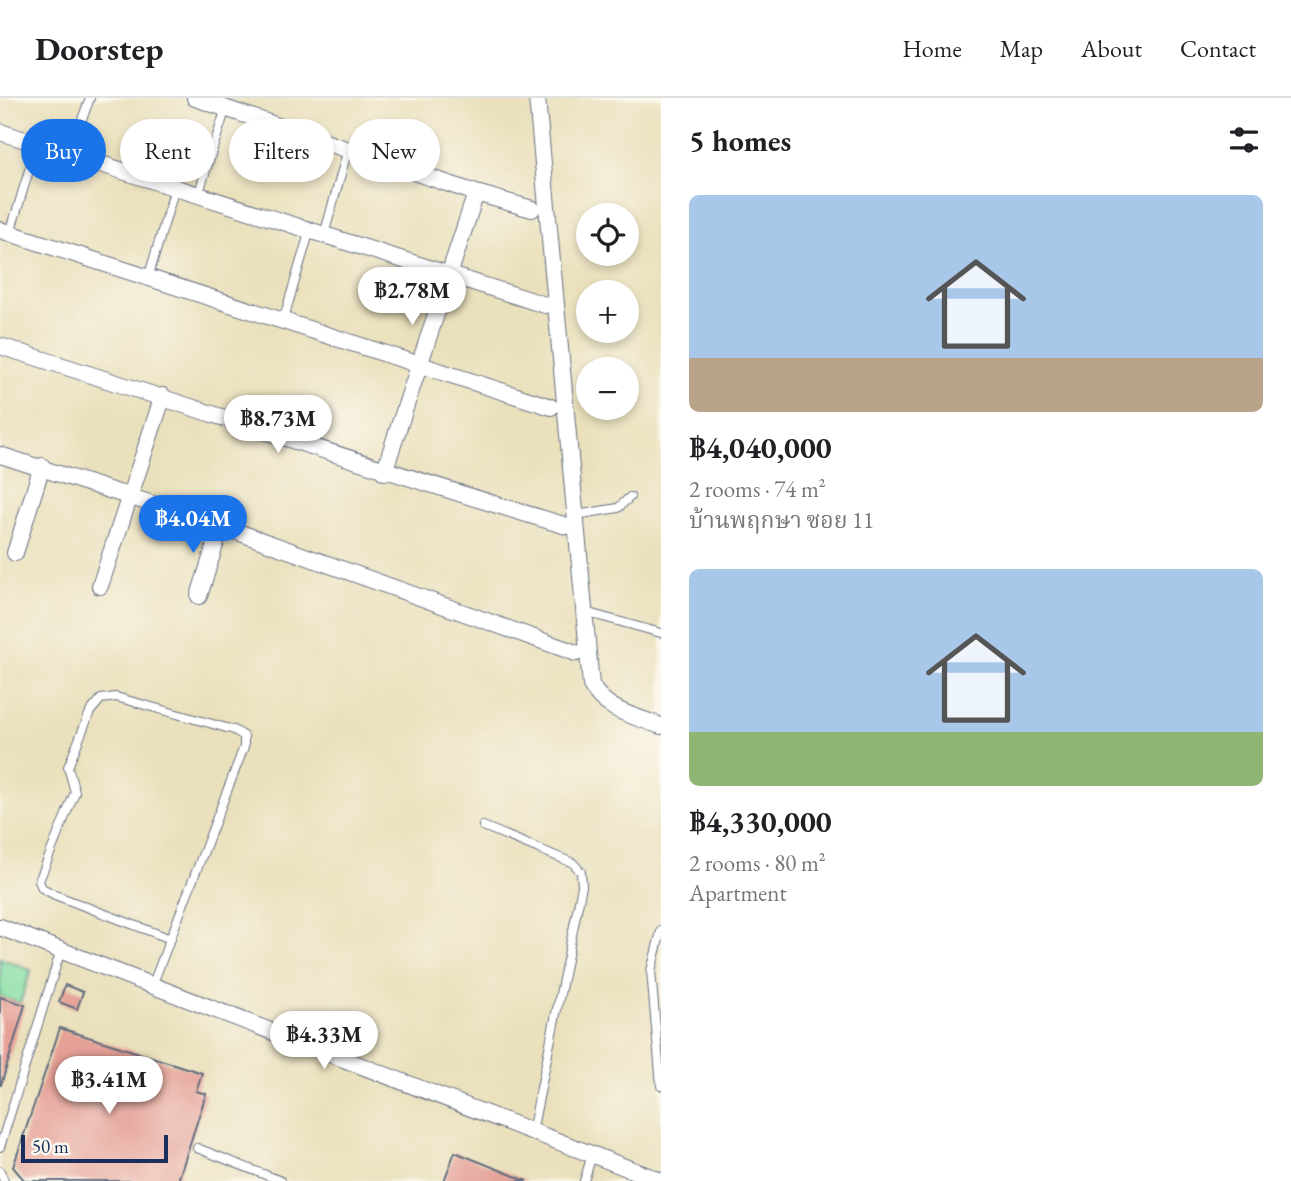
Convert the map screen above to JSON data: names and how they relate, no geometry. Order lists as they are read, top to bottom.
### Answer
{
  "scale_bar": "50 m",
  "page": {
    "header": "Doorstep",
    "nav": [
      "Home",
      "Map",
      "About",
      "Contact"
    ],
    "heading": "5 homes",
    "chip": [
      "Buy",
      "Rent",
      "Filters",
      "New"
    ],
    "list": [
      {
        "name": "฿4,040,000",
        "note": "2 rooms · 74 m² · บ้านพฤกษา ซอย 11"
      },
      {
        "name": "฿4,330,000",
        "note": "2 rooms · 80 m² · Apartment"
      }
    ],
    "map_buttons": ["+", "−"],
    "price": [
      "฿2.78M",
      "฿8.73M",
      "฿4.04M",
      "฿4.33M",
      "฿3.41M"
    ],
    "scale": "50 m"
  }
}
